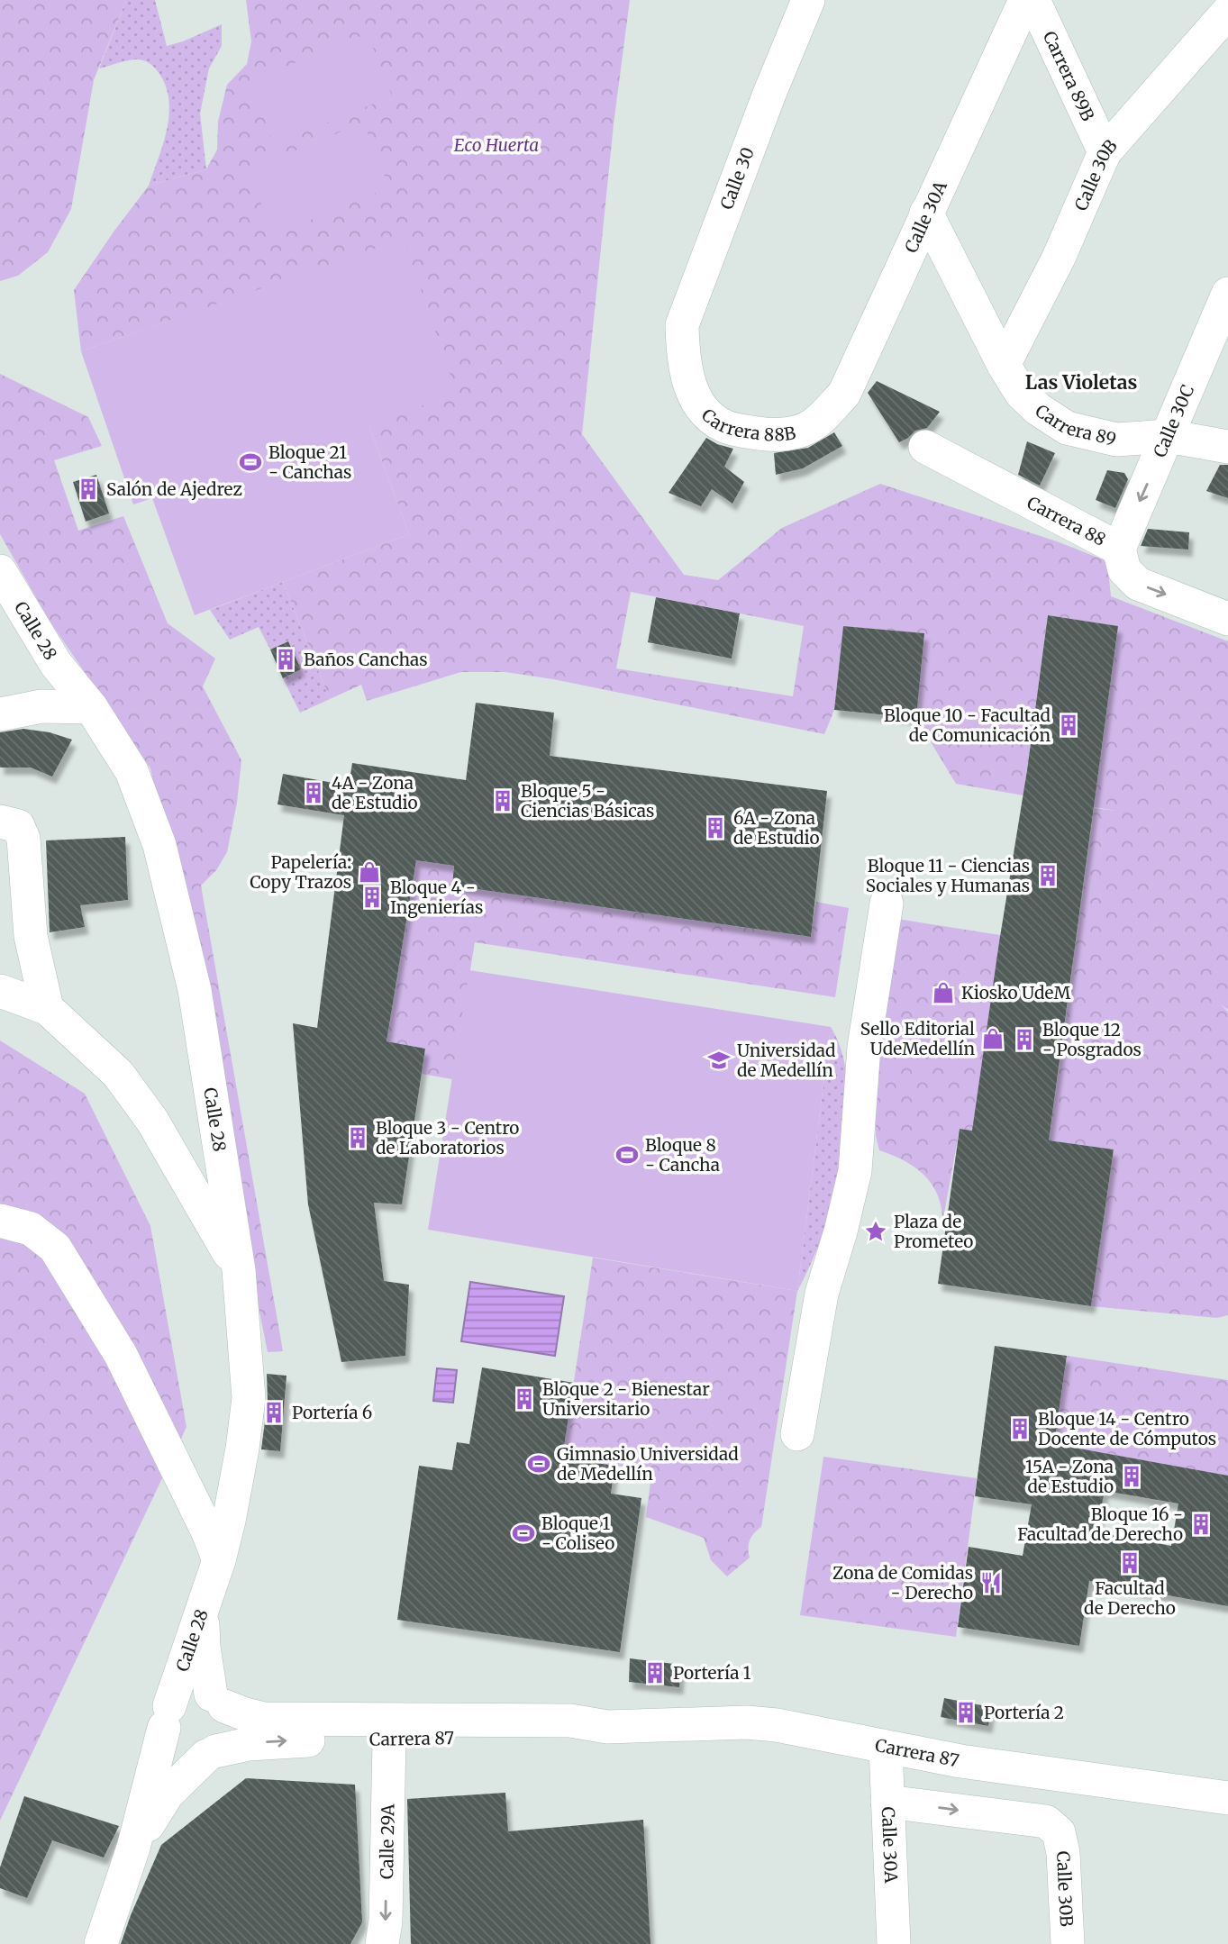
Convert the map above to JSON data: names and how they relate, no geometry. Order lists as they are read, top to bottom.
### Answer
{
  "streets": {
    "street": [
      "Carrera 89B",
      "Calle 30B",
      "Calle 30",
      "Calle 30A",
      "Carrera 88B",
      "Carrera 89",
      "Calle 30C",
      "Carrera 88",
      "Calle 28",
      "Carrera 87",
      "Calle 29A"
    ]
  },
  "crossings": [
    ["Carrera 89B", "Calle 30B"],
    ["Calle 30B", "Calle 30A"],
    ["Calle 30B", "Carrera 89"],
    ["Calle 30", "Carrera 88B"],
    ["Calle 30A", "Carrera 88B"],
    ["Calle 30A", "Carrera 89"],
    ["Calle 30A", "Carrera 87"],
    ["Carrera 89", "Calle 30C"],
    ["Calle 30C", "Carrera 88"],
    ["Calle 28", "Carrera 87"],
    ["Carrera 87", "Calle 29A"]
  ],
  "one_way": ["Calle 30C", "Carrera 88", "Calle 29A"],
  "districts": ["Las Violetas"],
  "parks": ["Eco Huerta"],
  "places": {
    "sports": [
      "Bloque 21 - Canchas",
      "Bloque 8 - Cancha",
      "Gimnasio Universidad de Medellín",
      "Bloque 1 - Coliseo"
    ],
    "building": [
      "Salón de Ajedrez",
      "Baños Canchas",
      "Bloque 10 - Facultad de Comunicación",
      "4A - Zona de Estudio",
      "Bloque 5 - Ciencias Básicas",
      "6A - Zona de Estudio",
      "Bloque 11 - Ciencias Sociales y Humanas",
      "Bloque 4 - Ingenierías",
      "Bloque 12 - Posgrados",
      "Bloque 3 - Centro de Laboratorios",
      "Bloque 2 - Bienestar Universitario",
      "Portería 6",
      "Bloque 14 - Centro Docente de Cómputos",
      "15A - Zona de Estudio",
      "Bloque 16 - Facultad de Derecho",
      "Facultad de Derecho",
      "Portería 1",
      "Portería 2"
    ],
    "shop": ["Papelería: Copy Trazos", "Kiosko UdeM", "Sello Editorial UdeMedellín"],
    "school or university": ["Universidad de Medellín"],
    "place": ["Plaza de Prometeo"],
    "restaurant": ["Zona de Comidas - Derecho"]
  }
}
